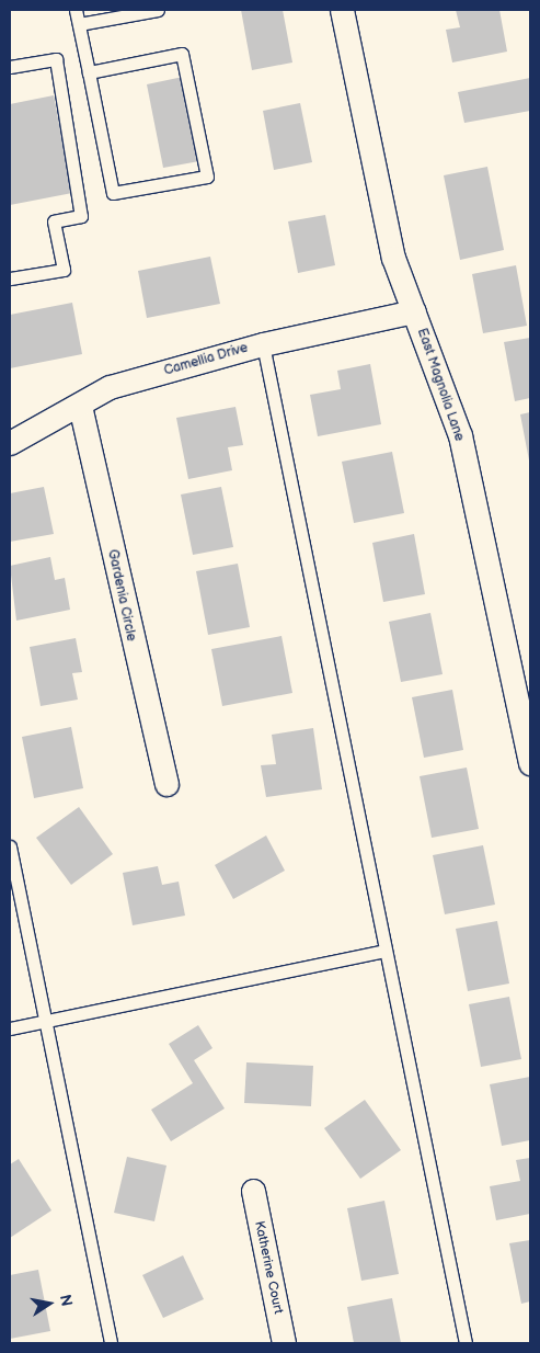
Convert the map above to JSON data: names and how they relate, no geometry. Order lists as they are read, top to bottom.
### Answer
{
  "streets": {
    "street": [
      "Camellia Drive",
      "East Magnolia Lane",
      "Gardenia Circle",
      "Katherine Court"
    ]
  },
  "crossings": [
    ["Camellia Drive", "East Magnolia Lane"],
    ["Camellia Drive", "Gardenia Circle"]
  ],
  "north": "right"
}
